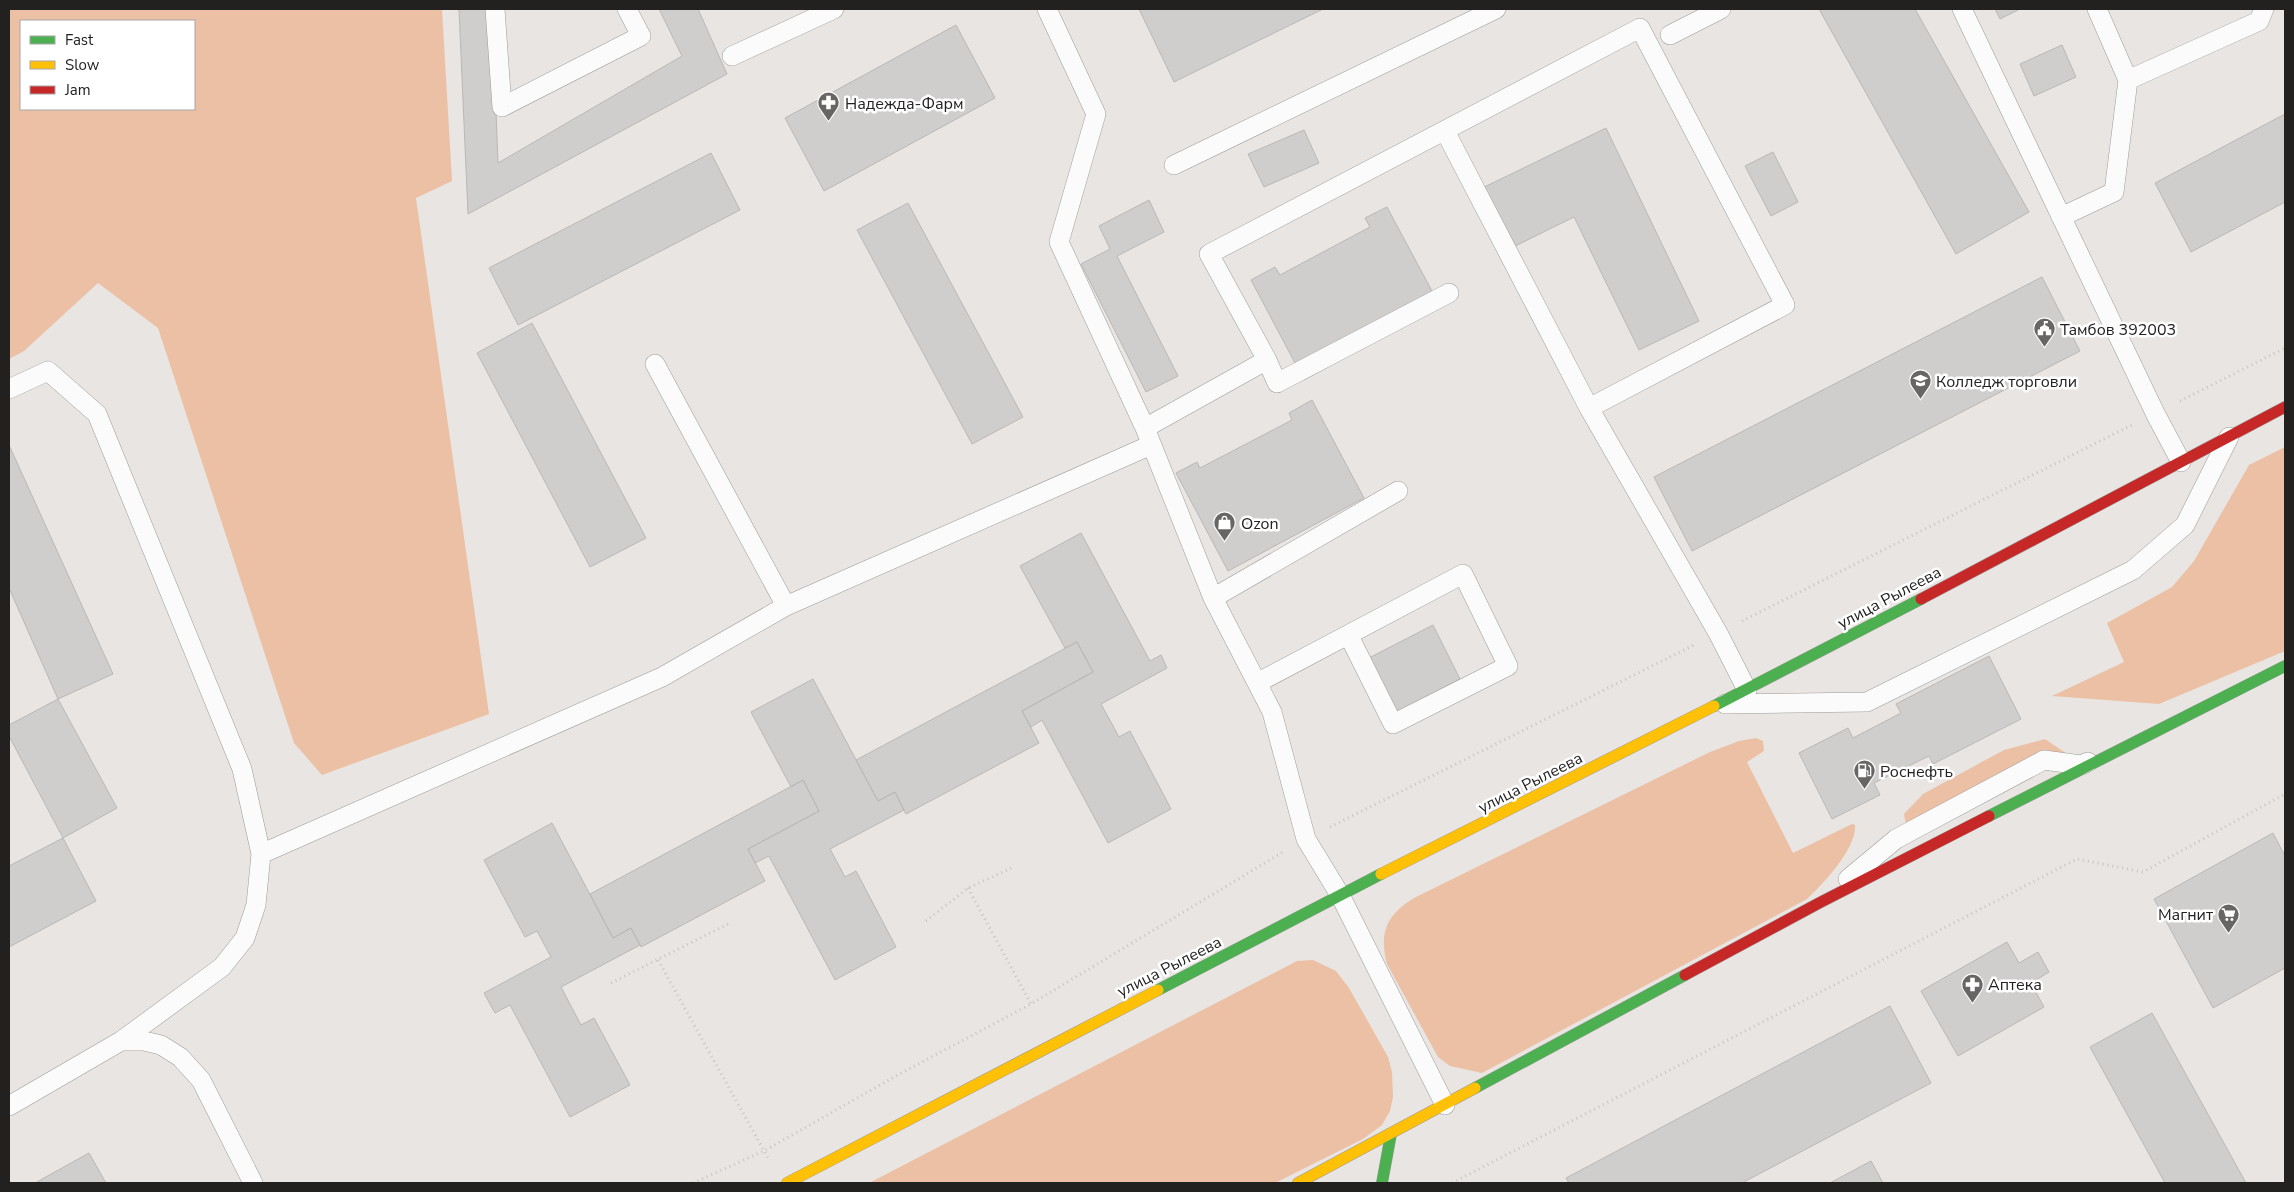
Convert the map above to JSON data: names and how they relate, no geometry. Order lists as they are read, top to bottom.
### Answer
{
  "streets": {
    "main road": ["улица Рылеева"]
  },
  "places": {
    "pharmacy": ["Надежда-Фарм", "Аптека"],
    "public building": ["Тамбов 392003"],
    "school or university": ["Колледж торговли"],
    "shop": ["Ozon"],
    "fuel station": ["Роснефть"],
    "supermarket": ["Магнит"]
  },
  "legend": ["Fast", "Slow", "Jam"]
}
